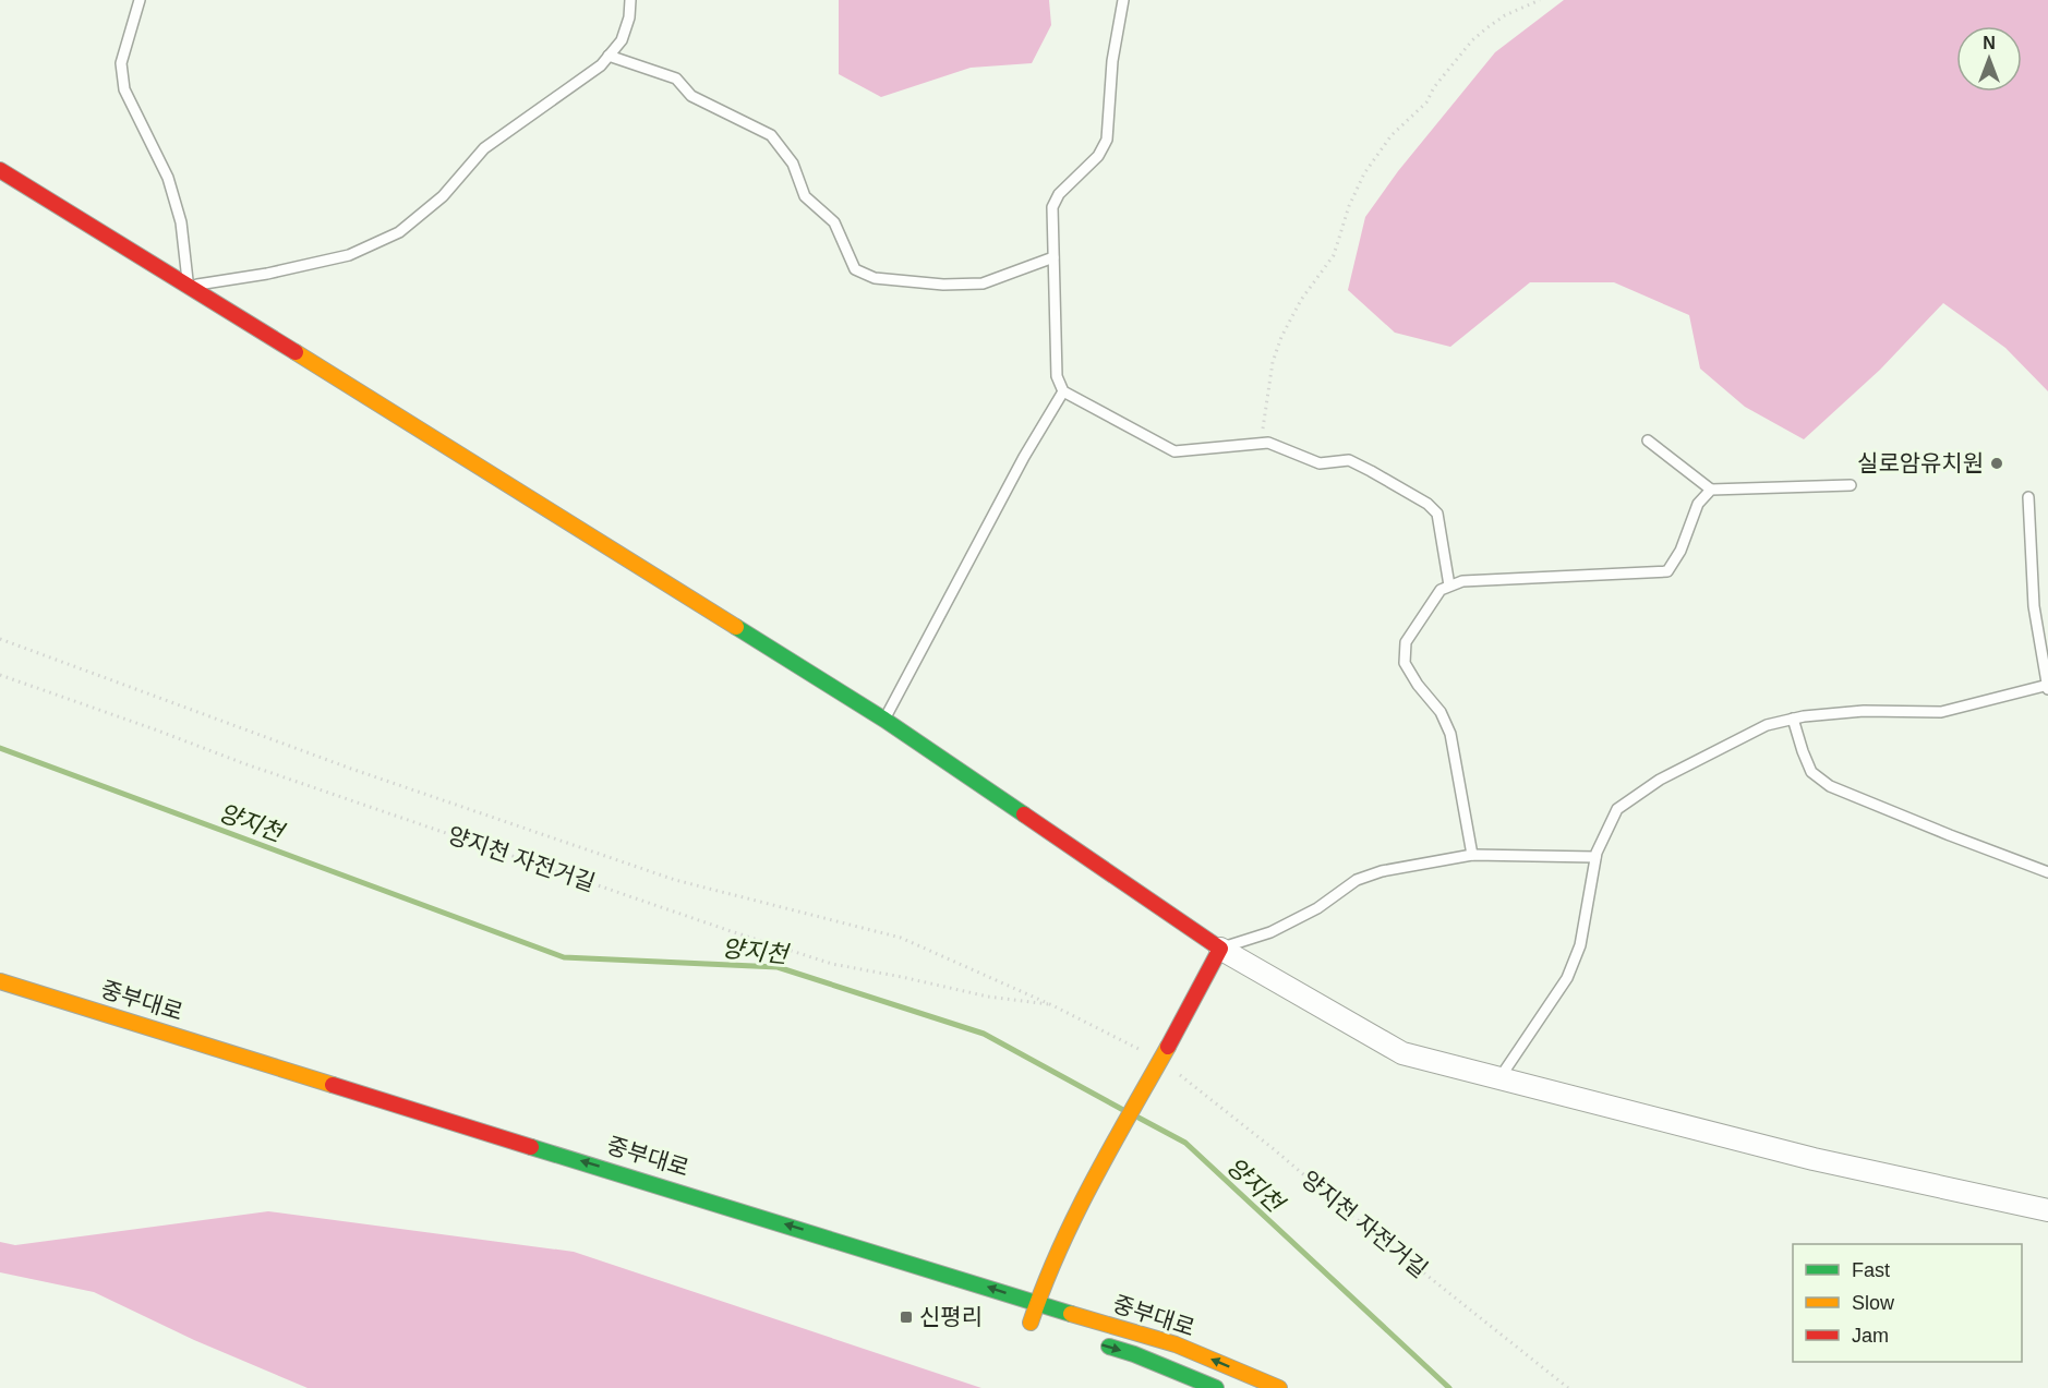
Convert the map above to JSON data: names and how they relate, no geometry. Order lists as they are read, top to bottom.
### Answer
{
  "streets": {
    "street": ["중부대로"],
    "path": ["양지천 자전거길"]
  },
  "one_way": ["중부대로"],
  "water": ["양지천"],
  "places": {
    "other": ["실로암유치원"],
    "transit": ["신평리"]
  },
  "legend": ["Fast", "Slow", "Jam"],
  "north": "top"
}
